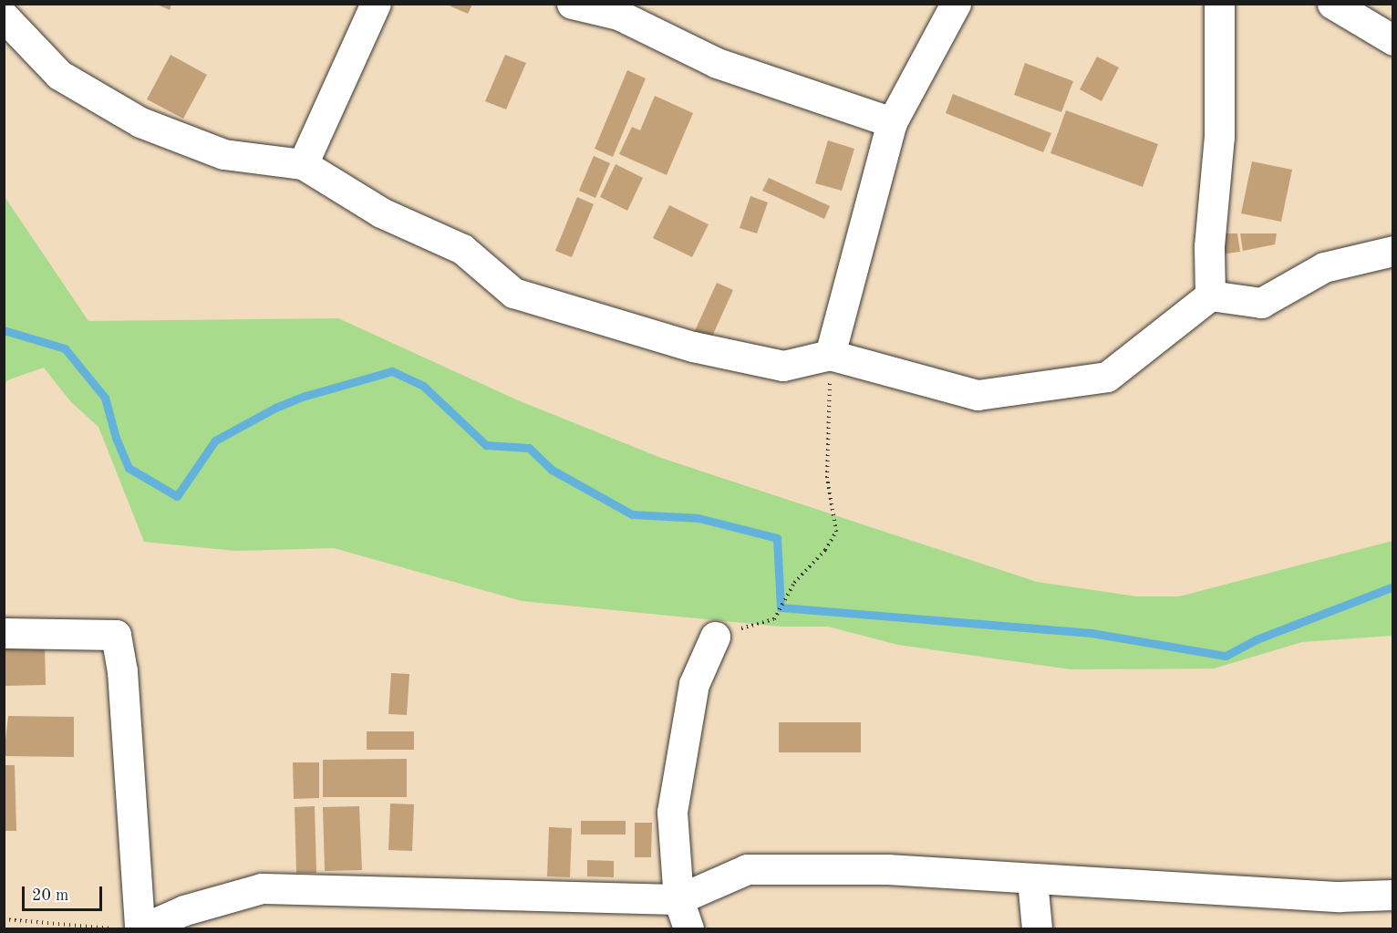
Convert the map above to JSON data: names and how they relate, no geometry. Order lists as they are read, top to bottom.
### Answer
{
  "scale_bar": "20 m"
}
